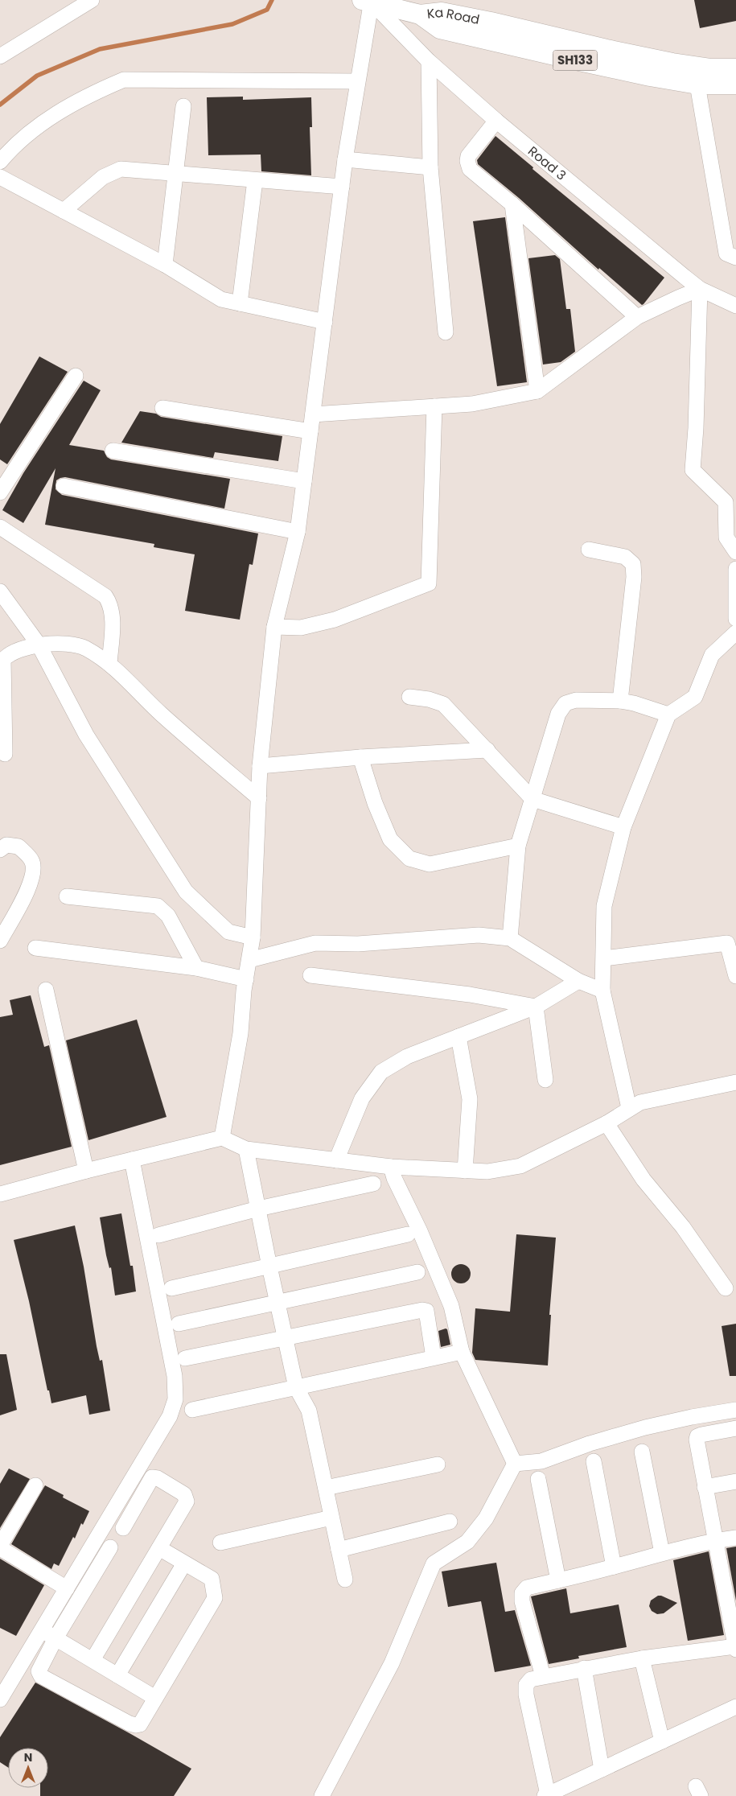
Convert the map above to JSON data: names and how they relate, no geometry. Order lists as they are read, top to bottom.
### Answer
{
  "streets": {
    "main road": ["Ka Road", "SH133"],
    "street": ["Road 3"]
  },
  "crossings": [
    ["Ka Road", "SH133"],
    ["SH133", "Road 3"]
  ],
  "north": "top"
}
